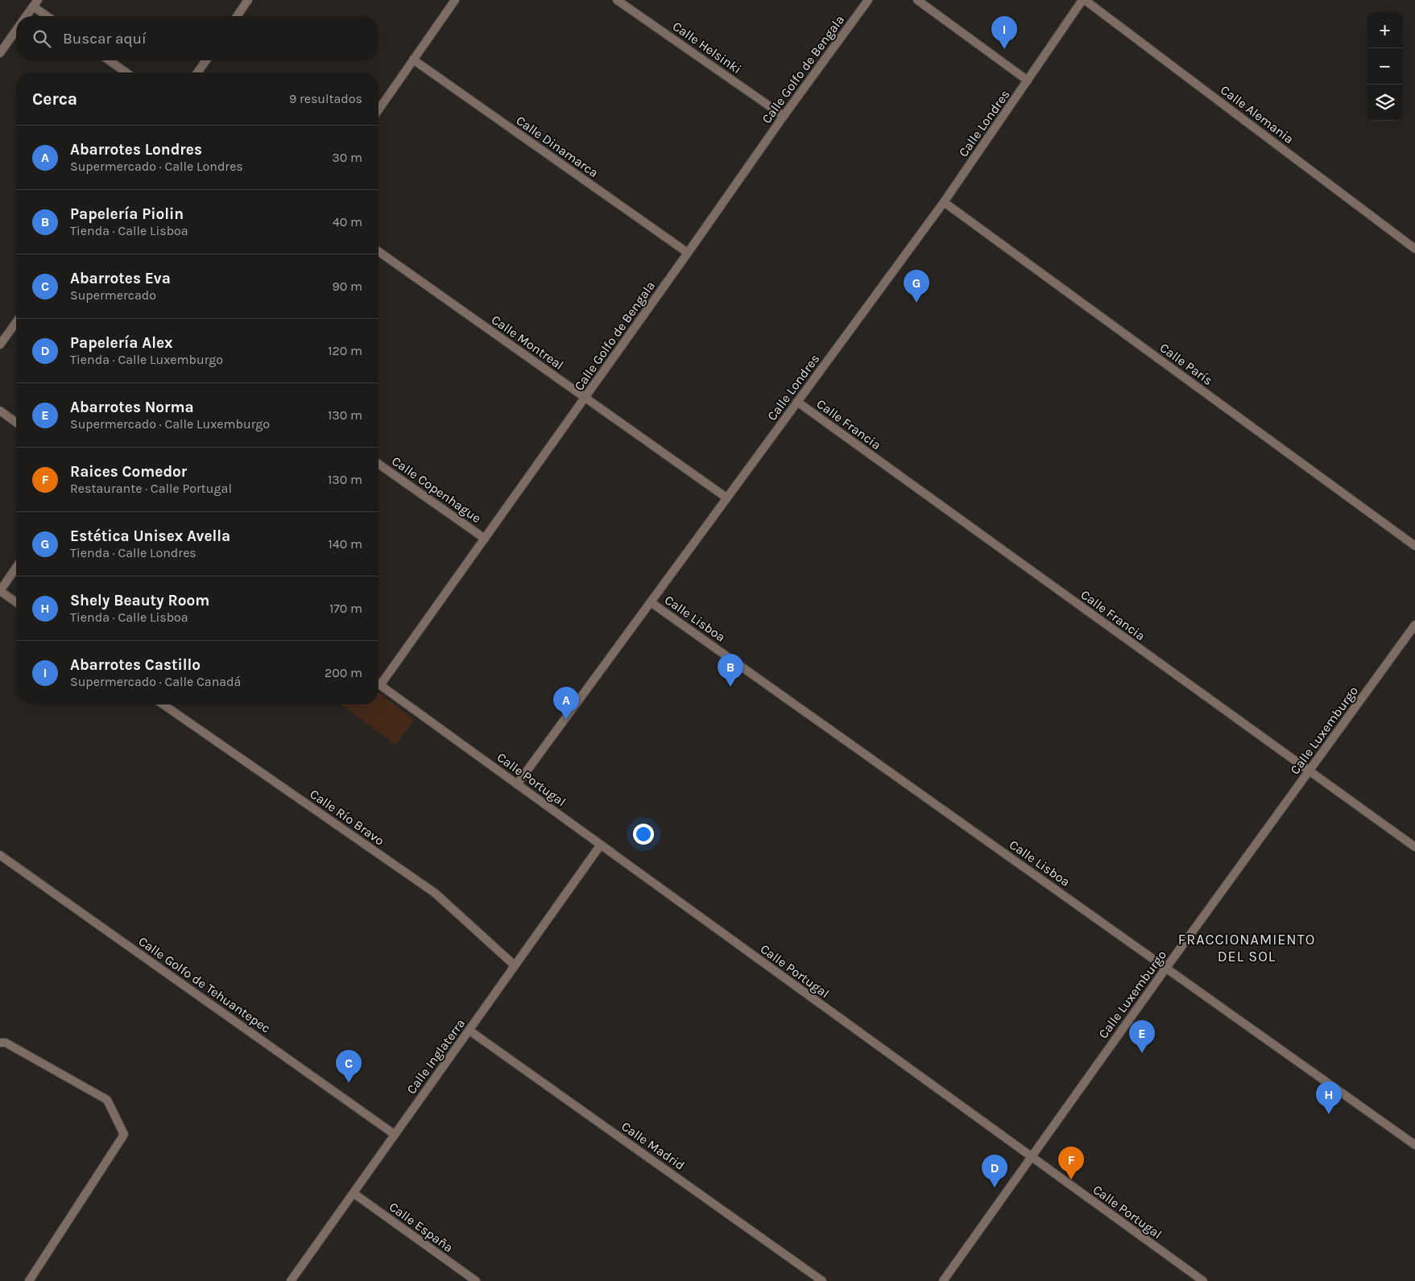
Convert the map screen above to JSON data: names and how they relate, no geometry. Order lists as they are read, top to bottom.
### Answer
{
  "streets": {
    "street": [
      "Calle Helsinki",
      "Calle Golfo de Bengala",
      "Calle Alemania",
      "Calle Londres",
      "Calle Dinamarca",
      "Calle Montreal",
      "Calle París",
      "Calle Francia",
      "Calle Copenhague",
      "Calle Lisboa",
      "Calle Luxemburgo",
      "Calle Portugal",
      "Calle Río Bravo",
      "Calle Golfo de Tehuantepec",
      "Calle Inglaterra",
      "Calle Madrid",
      "Calle España"
    ]
  },
  "crossings": [
    ["Calle Helsinki", "Calle Golfo de Bengala"],
    ["Calle Golfo de Bengala", "Calle Dinamarca"],
    ["Calle Golfo de Bengala", "Calle Montreal"],
    ["Calle Golfo de Bengala", "Calle Copenhague"],
    ["Calle Alemania", "Calle Londres"],
    ["Calle Londres", "Calle Montreal"],
    ["Calle Londres", "Calle París"],
    ["Calle Londres", "Calle Francia"],
    ["Calle Londres", "Calle Lisboa"],
    ["Calle Londres", "Calle Portugal"],
    ["Calle Francia", "Calle Luxemburgo"],
    ["Calle Lisboa", "Calle Luxemburgo"],
    ["Calle Luxemburgo", "Calle Portugal"],
    ["Calle Portugal", "Calle Inglaterra"],
    ["Calle Río Bravo", "Calle Inglaterra"],
    ["Calle Golfo de Tehuantepec", "Calle Inglaterra"],
    ["Calle Inglaterra", "Calle Madrid"],
    ["Calle Inglaterra", "Calle España"]
  ],
  "districts": ["FRACCIONAMIENTO DEL SOL"],
  "page": {
    "map_buttons": ["+", "−"],
    "pins": [
      "I",
      "G",
      "B",
      "A",
      "E",
      "C",
      "H",
      "F",
      "D"
    ],
    "search": "Buscar aquí",
    "heading": ["Cerca", "9 resultados"],
    "list": [
      {
        "mark": "A",
        "name": "Abarrotes Londres",
        "note": "Supermercado · Calle Londres",
        "value": "30 m"
      },
      {
        "mark": "B",
        "name": "Papelería Piolin",
        "note": "Tienda · Calle Lisboa",
        "value": "40 m"
      },
      {
        "mark": "C",
        "name": "Abarrotes Eva",
        "note": "Supermercado",
        "value": "90 m"
      },
      {
        "mark": "D",
        "name": "Papelería Alex",
        "note": "Tienda · Calle Luxemburgo",
        "value": "120 m"
      },
      {
        "mark": "E",
        "name": "Abarrotes Norma",
        "note": "Supermercado · Calle Luxemburgo",
        "value": "130 m"
      },
      {
        "mark": "F",
        "name": "Raices Comedor",
        "note": "Restaurante · Calle Portugal",
        "value": "130 m"
      },
      {
        "mark": "G",
        "name": "Estética Unisex Avella",
        "note": "Tienda · Calle Londres",
        "value": "140 m"
      },
      {
        "mark": "H",
        "name": "Shely Beauty Room",
        "note": "Tienda · Calle Lisboa",
        "value": "170 m"
      },
      {
        "mark": "I",
        "name": "Abarrotes Castillo",
        "note": "Supermercado · Calle Canadá",
        "value": "200 m"
      }
    ]
  }
}
